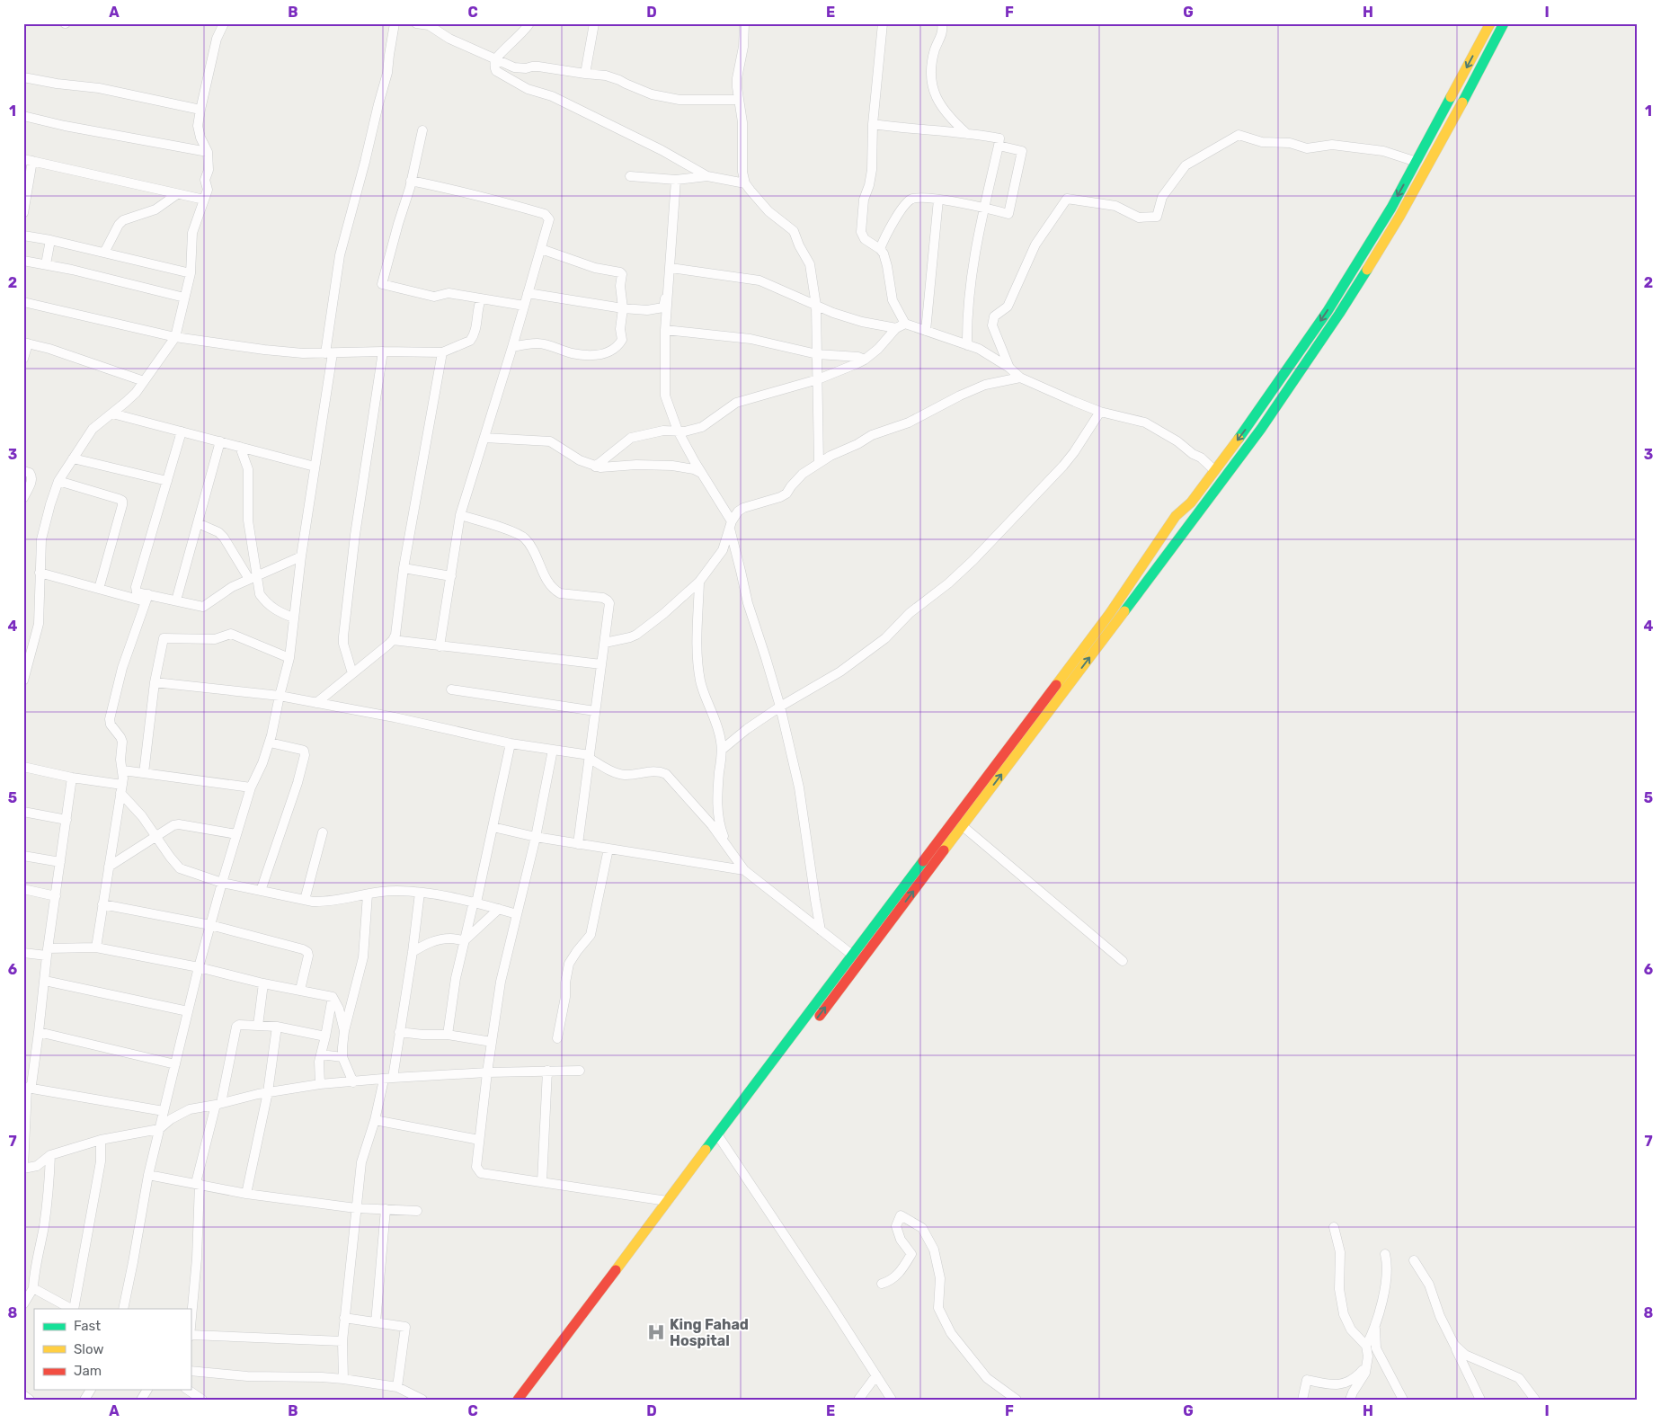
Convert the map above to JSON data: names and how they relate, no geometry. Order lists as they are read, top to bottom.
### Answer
{
  "places": {
    "hospital": ["King Fahad Hospital"]
  },
  "legend": ["Fast", "Slow", "Jam"],
  "grid": {
    "columns": [
      "A",
      "B",
      "C",
      "D",
      "E",
      "F",
      "G",
      "H",
      "I"
    ],
    "rows": [
      "1",
      "2",
      "3",
      "4",
      "5",
      "6",
      "7",
      "8"
    ]
  }
}
